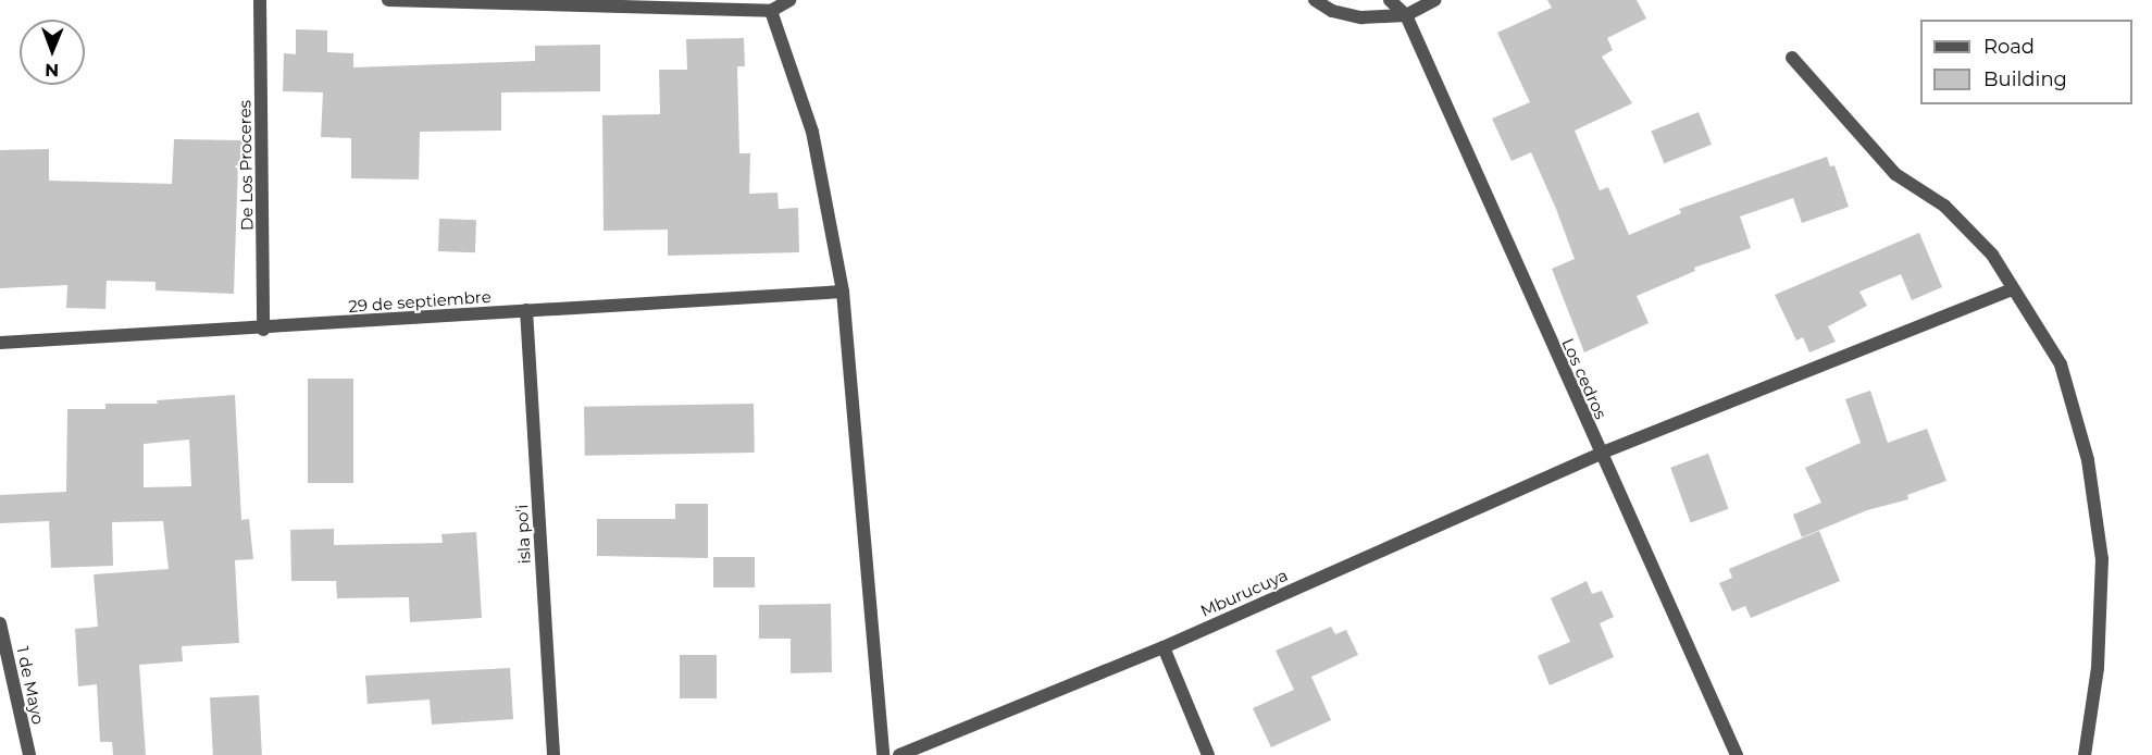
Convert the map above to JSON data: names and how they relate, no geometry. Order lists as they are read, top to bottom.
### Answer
{
  "streets": {
    "street": [
      "De Los Proceres",
      "29 de septiembre",
      "Los cedros",
      "isla po'i",
      "Mburucuya",
      "1 de Mayo"
    ]
  },
  "crossings": [
    ["De Los Proceres", "29 de septiembre"],
    ["29 de septiembre", "isla po'i"],
    ["Los cedros", "Mburucuya"]
  ],
  "legend": ["Road", "Building"],
  "north": "bottom"
}
